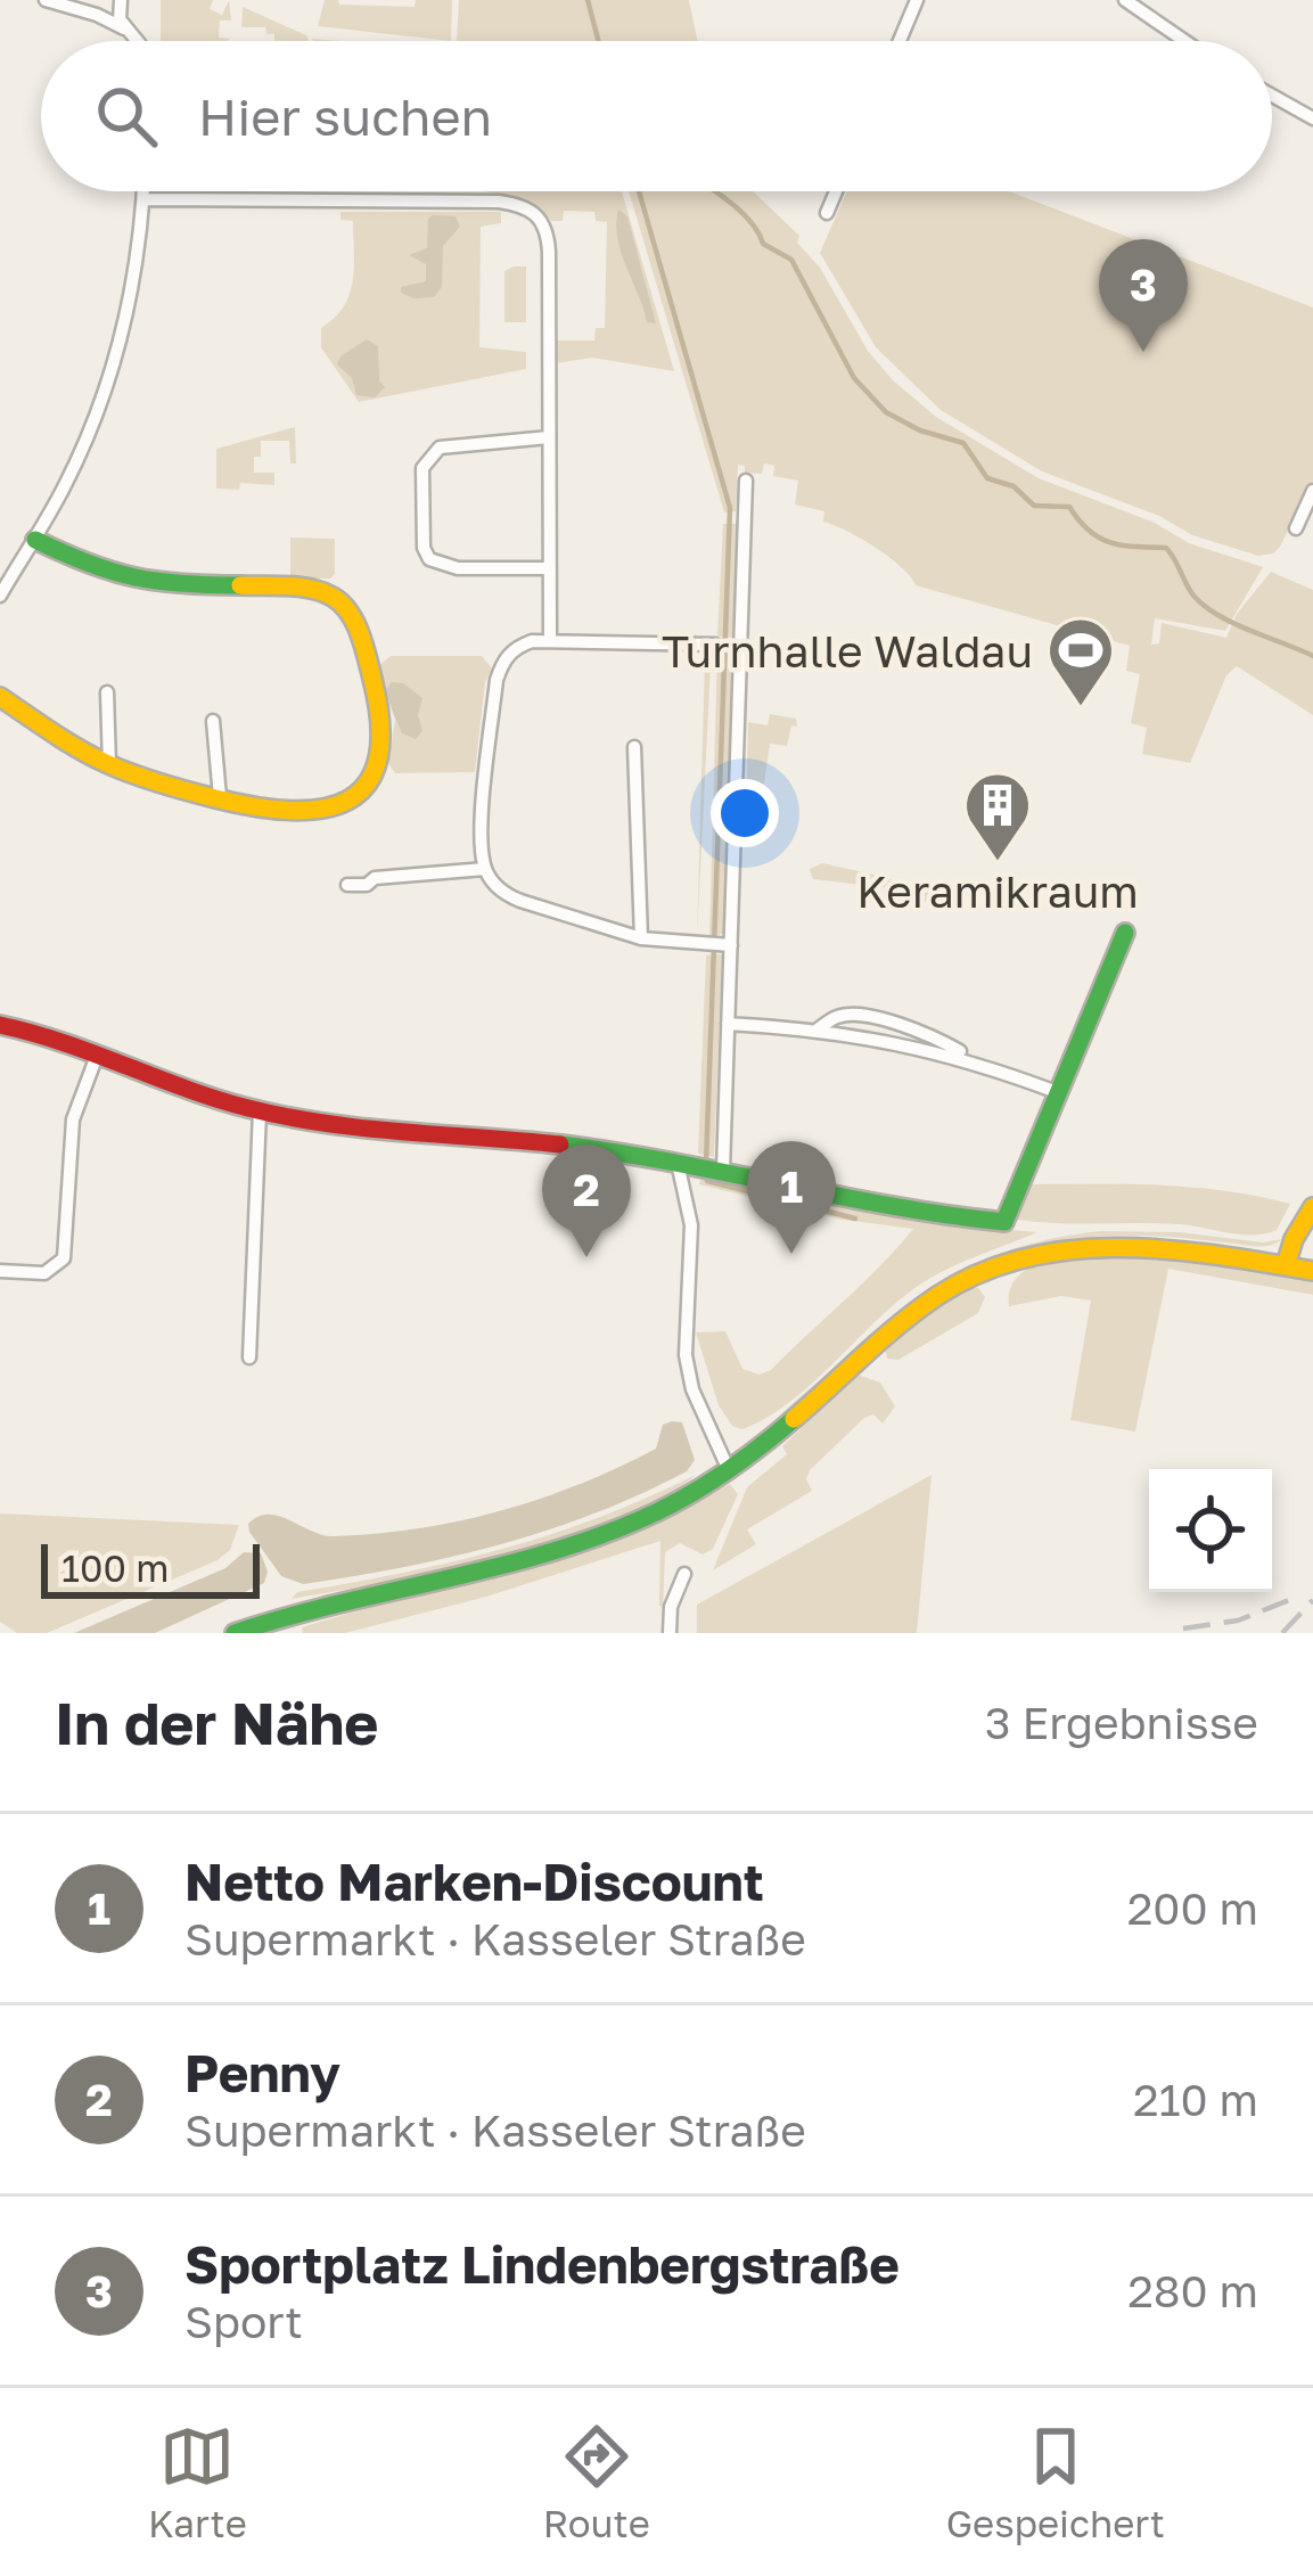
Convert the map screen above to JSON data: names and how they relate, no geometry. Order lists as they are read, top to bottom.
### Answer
{
  "places": {
    "sports": ["Turnhalle Waldau"],
    "building": ["Keramikraum"]
  },
  "scale_bar": "100 m",
  "page": {
    "search": "Hier suchen",
    "pins": ["3", "1", "2"],
    "scale": "100 m",
    "heading": ["In der Nähe", "3 Ergebnisse"],
    "list": [
      {
        "mark": "1",
        "name": "Netto Marken-Discount",
        "note": "Supermarkt · Kasseler Straße",
        "value": "200 m"
      },
      {
        "mark": "2",
        "name": "Penny",
        "note": "Supermarkt · Kasseler Straße",
        "value": "210 m"
      },
      {
        "mark": "3",
        "name": "Sportplatz Lindenbergstraße",
        "note": "Sport",
        "value": "280 m"
      }
    ],
    "nav": ["Karte", "Route", "Gespeichert"]
  }
}
